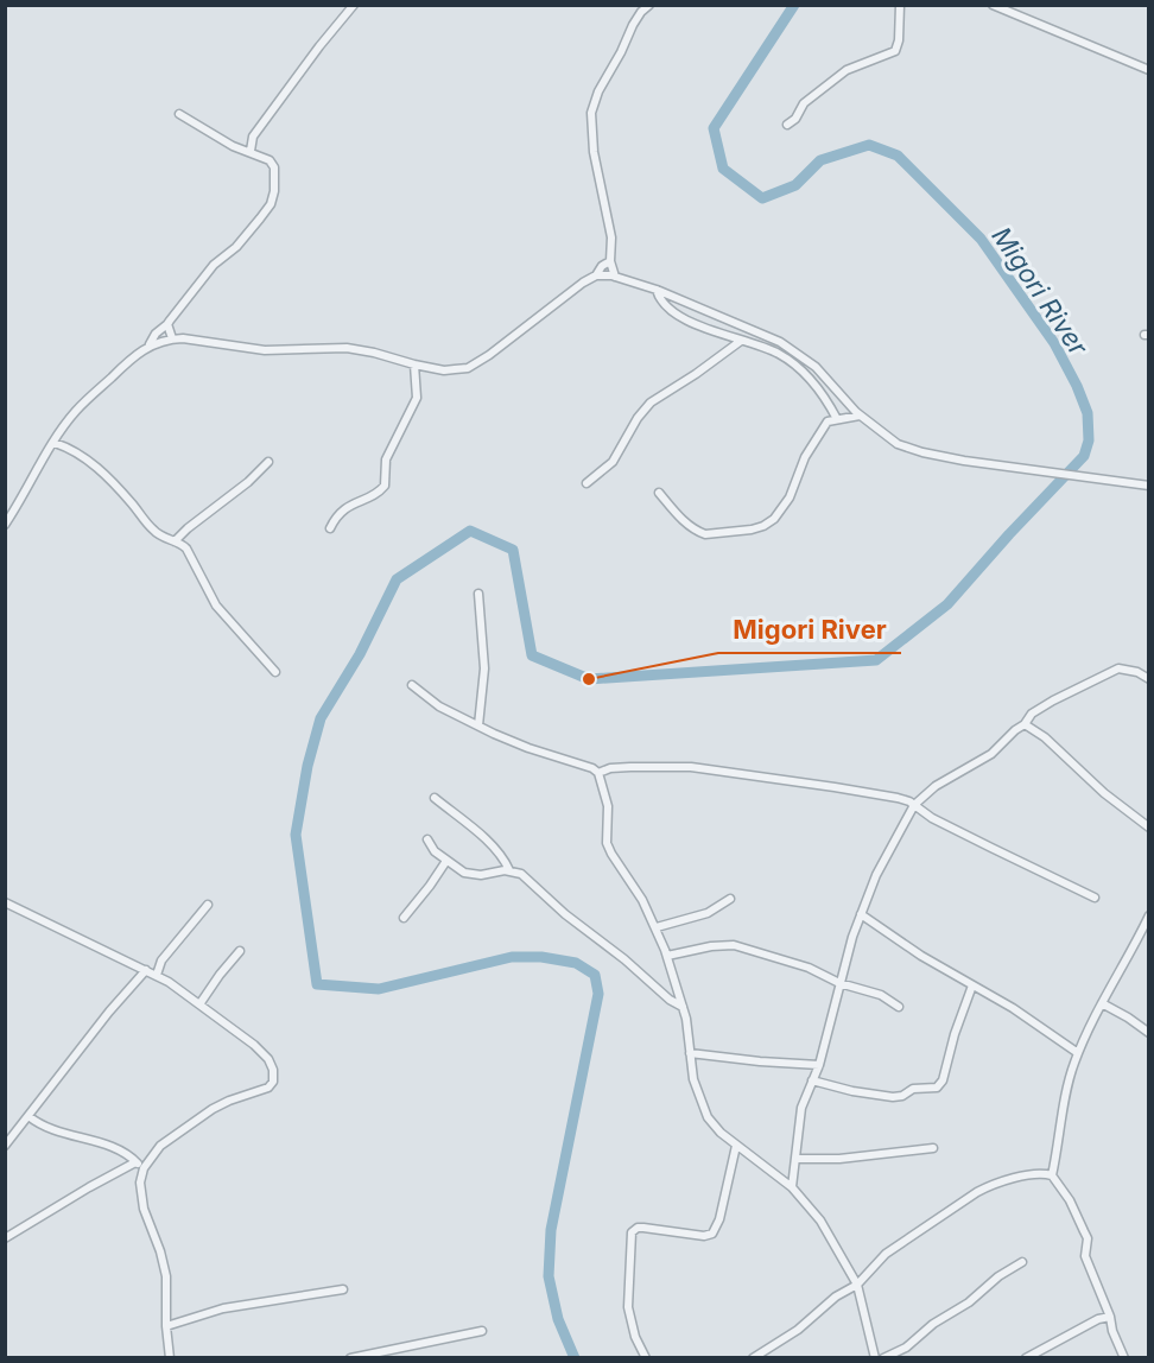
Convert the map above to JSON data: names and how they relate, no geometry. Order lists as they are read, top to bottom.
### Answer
{
  "water": ["Migori River"],
  "places": ["Migori River"]
}
